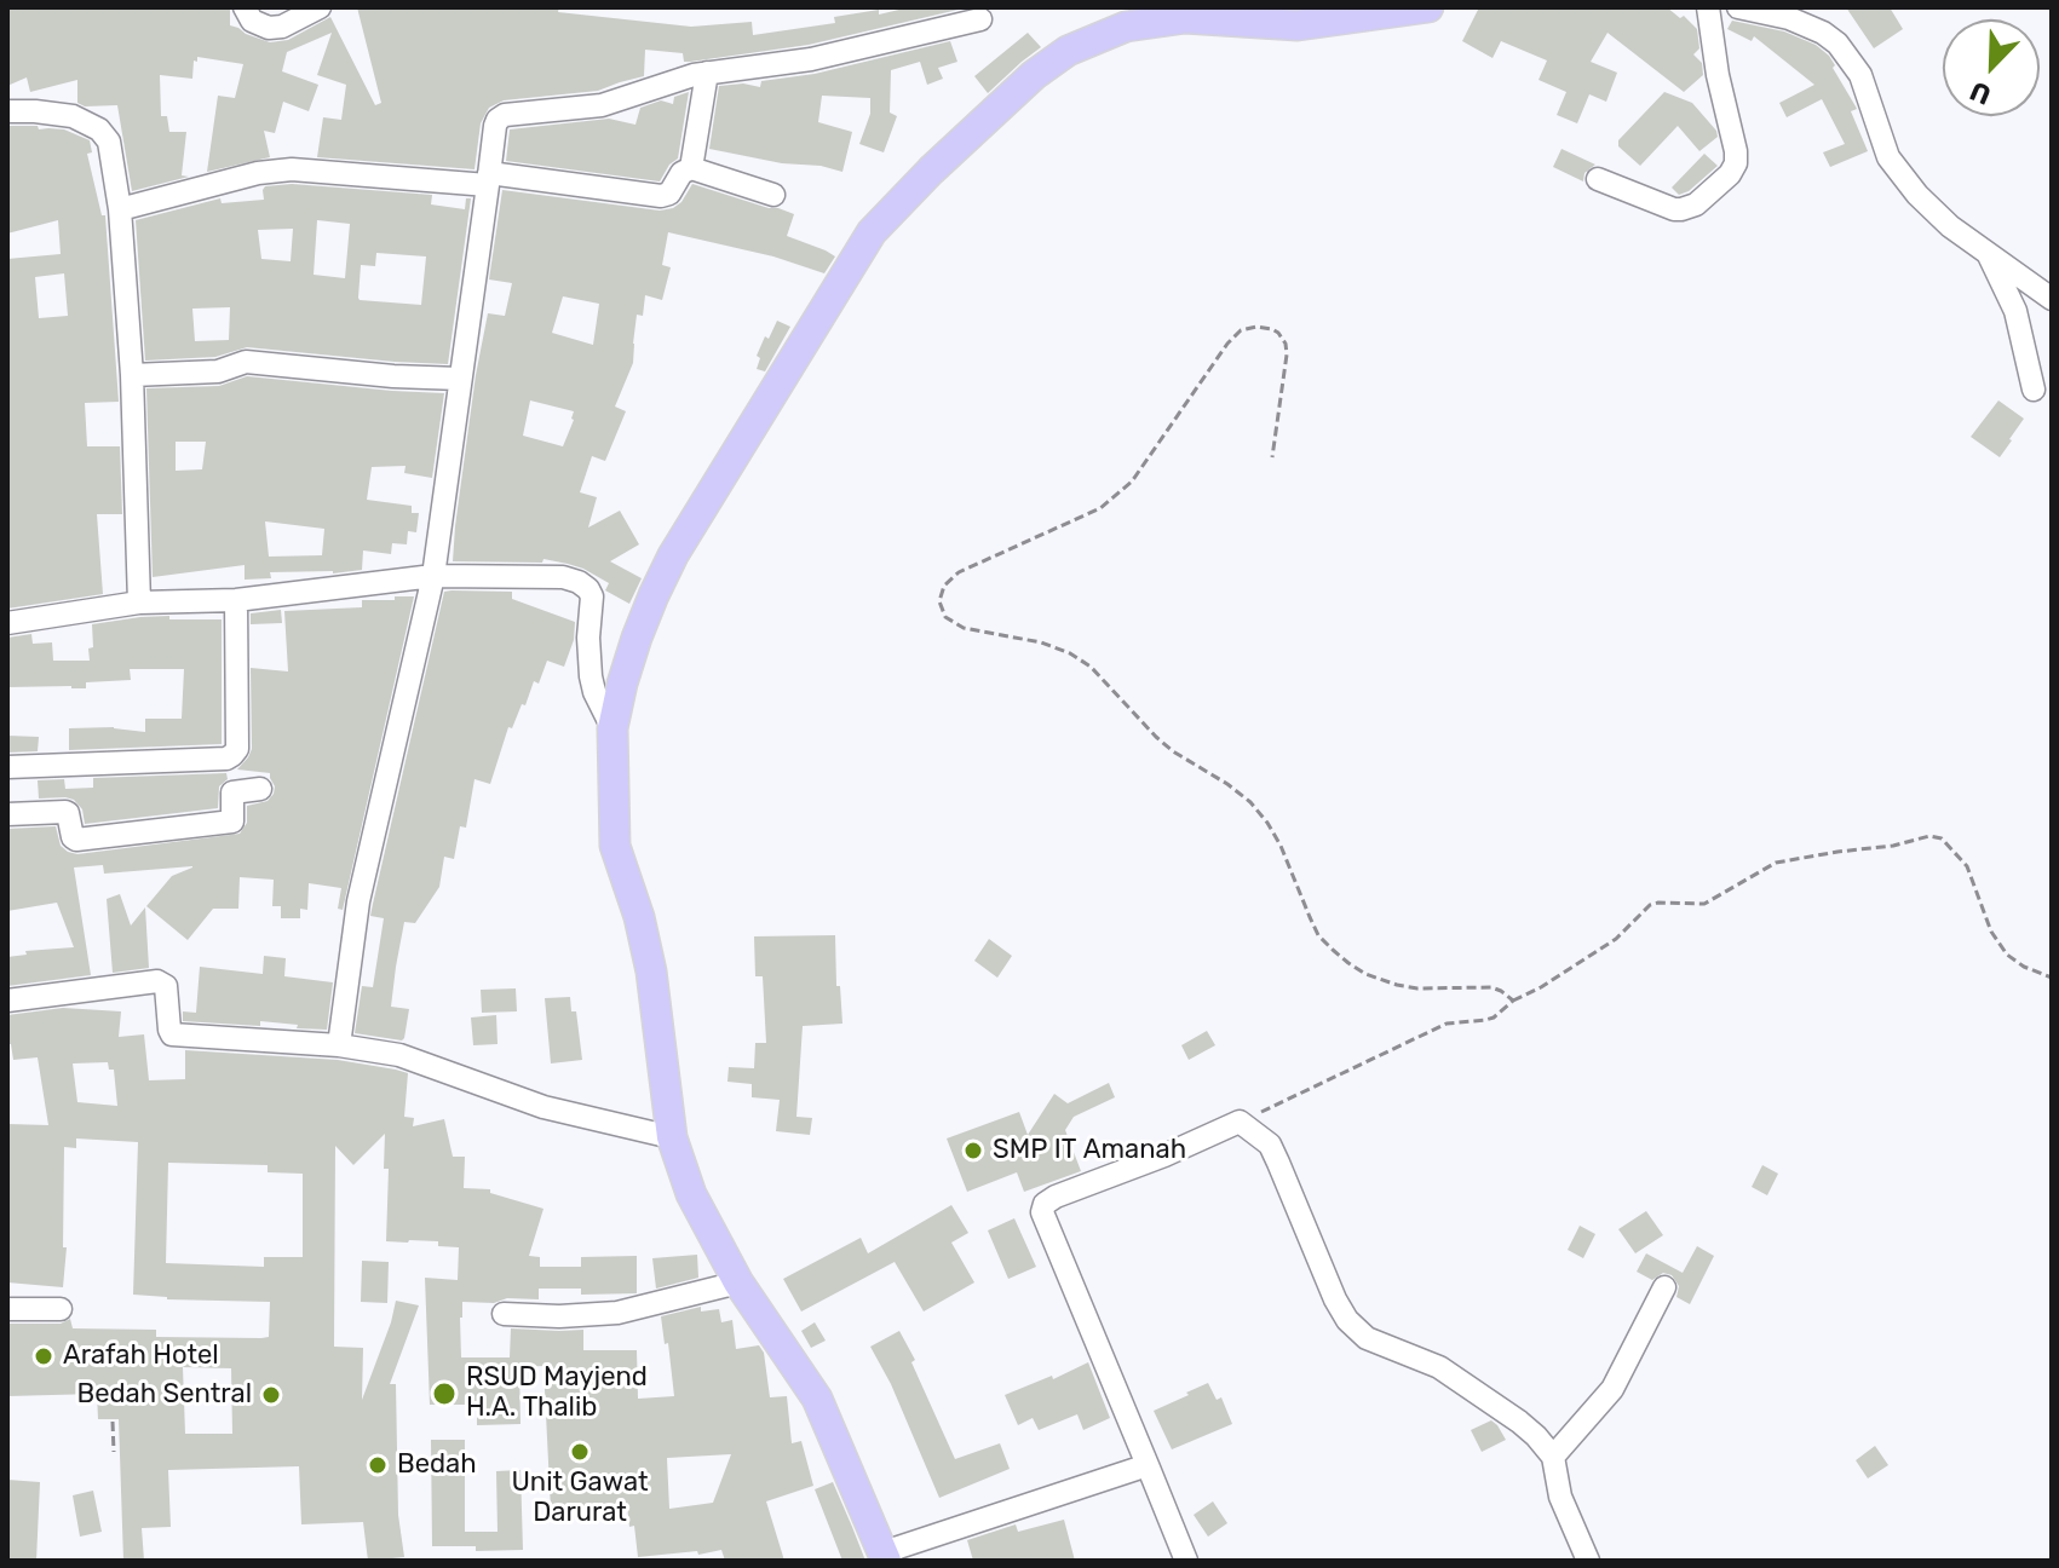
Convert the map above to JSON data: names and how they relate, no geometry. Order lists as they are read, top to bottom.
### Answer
{
  "places": [
    "SMP IT Amanah",
    "Arafah Hotel",
    "RSUD Mayjend H.A. Thalib",
    "Bedah Sentral",
    "Unit Gawat Darurat",
    "Bedah"
  ],
  "north": "bottom left"
}
